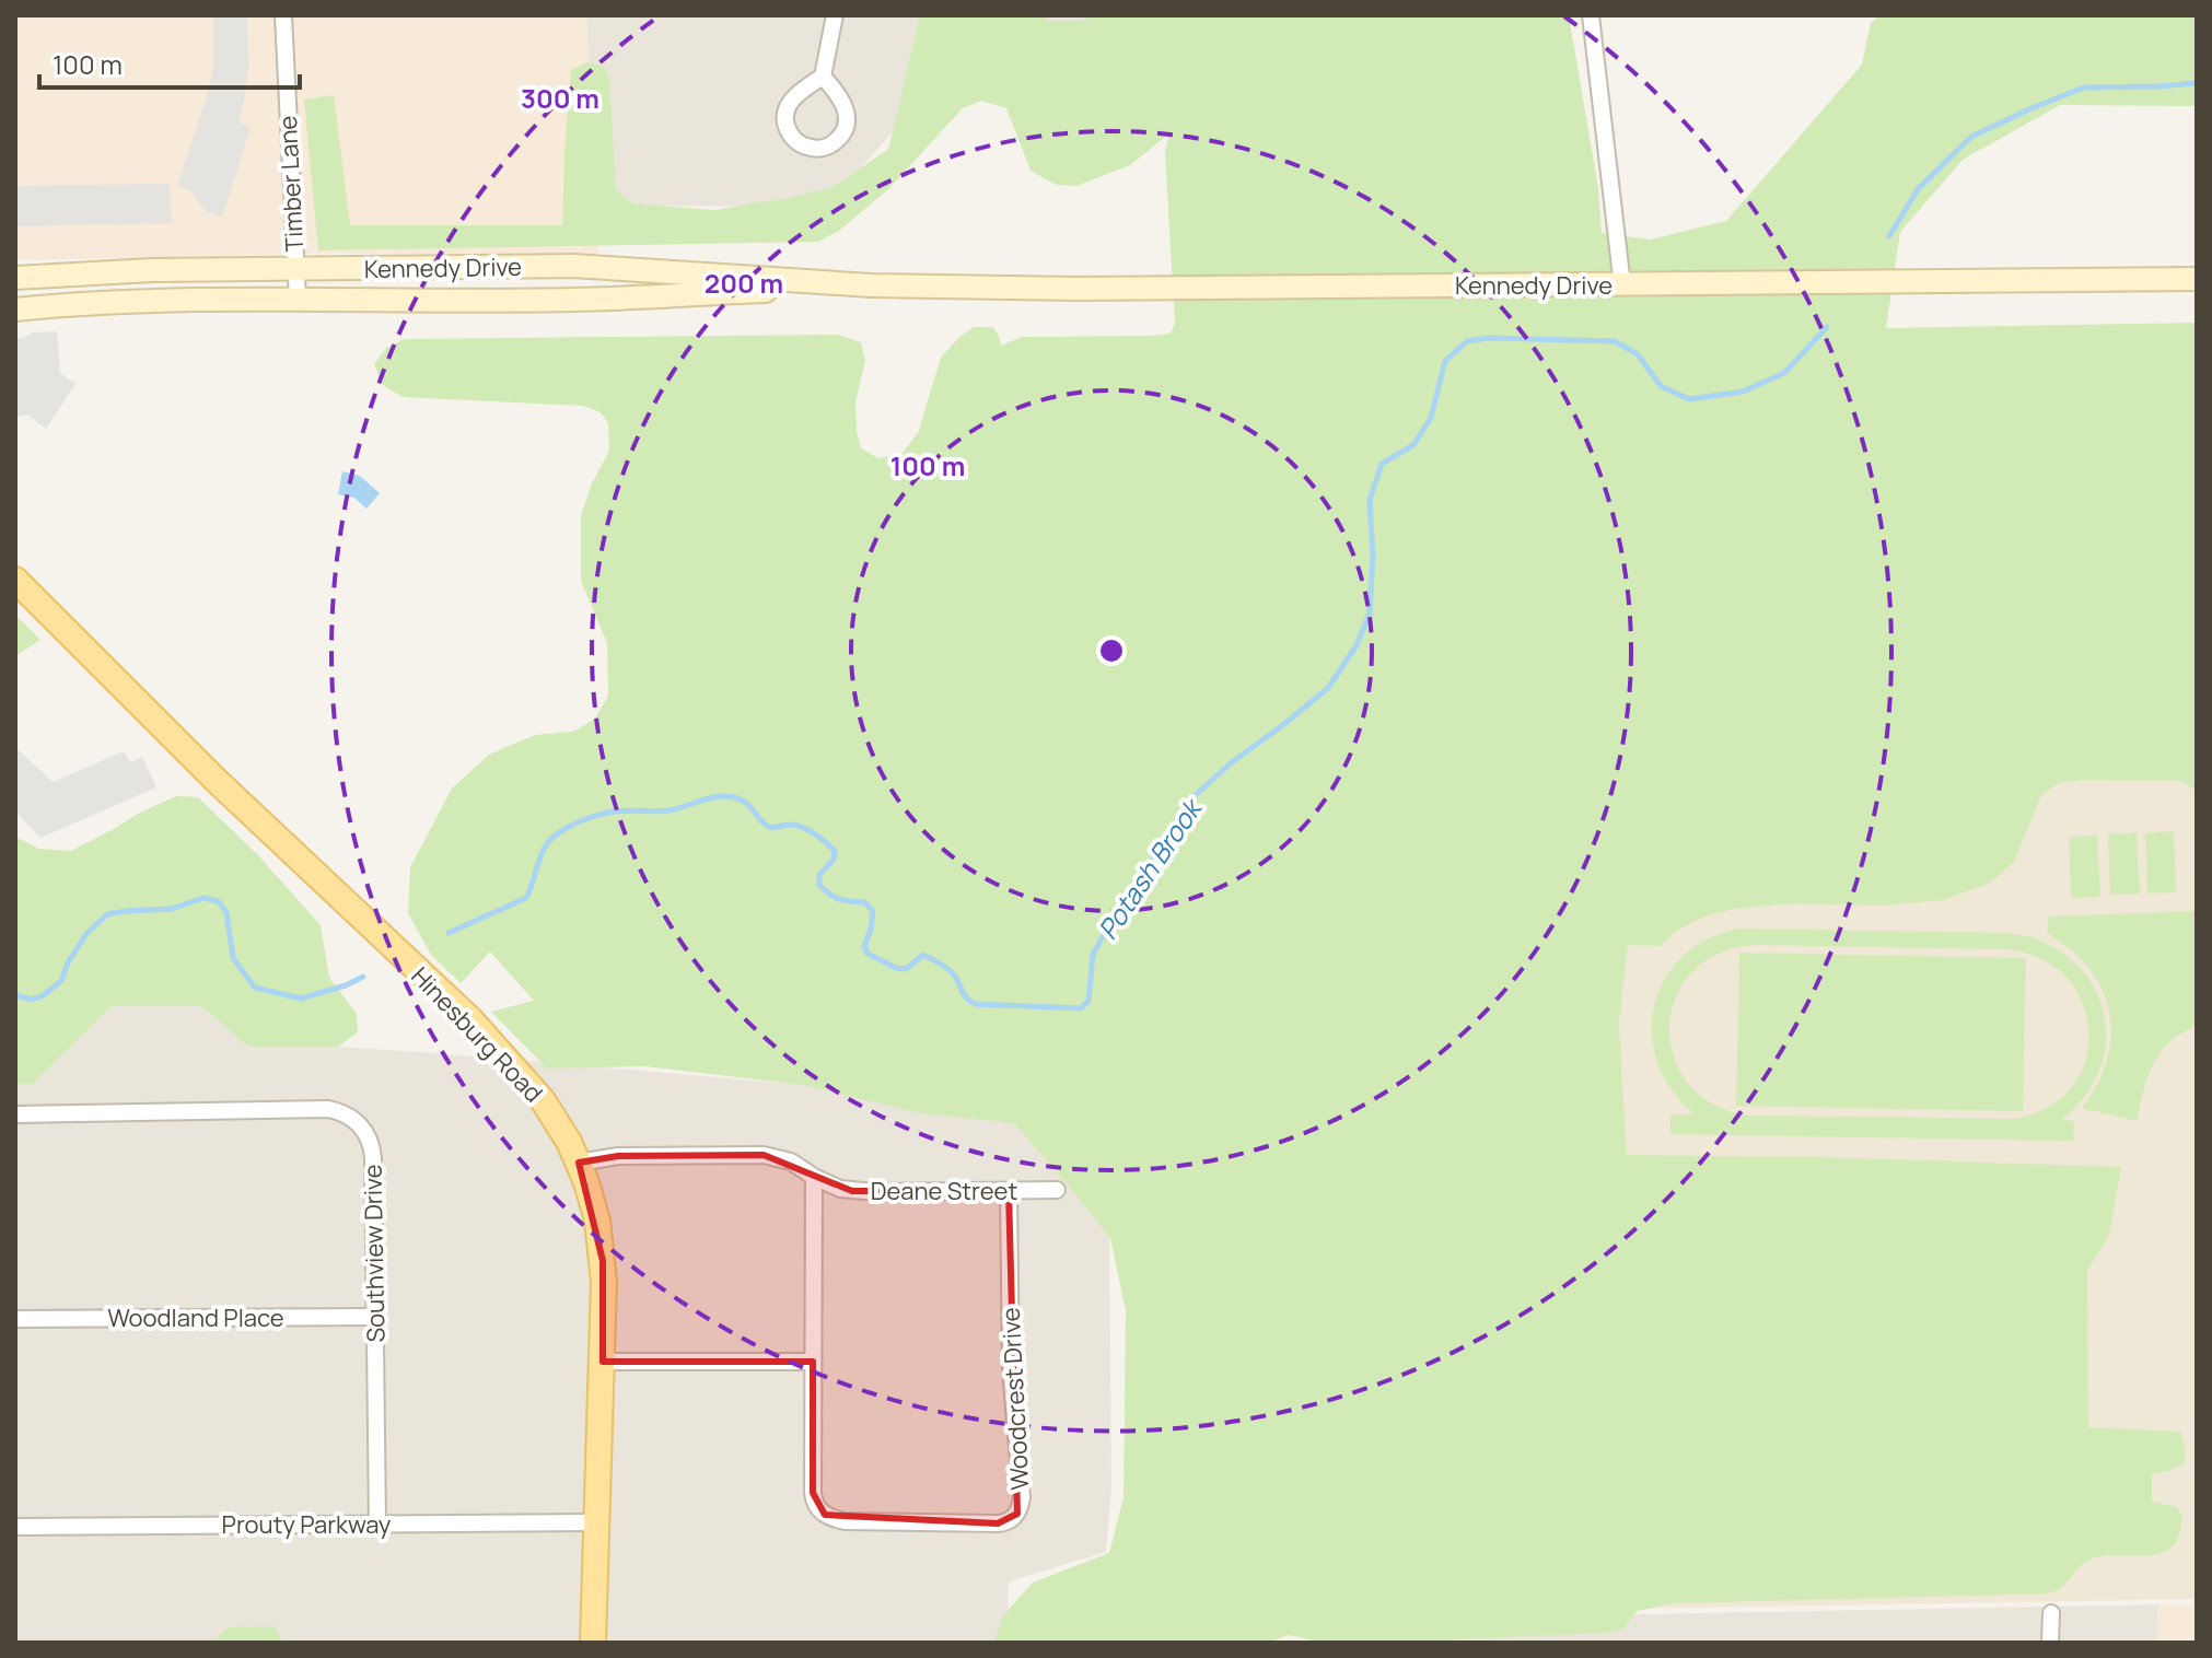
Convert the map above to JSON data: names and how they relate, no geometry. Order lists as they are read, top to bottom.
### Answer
{
  "streets": {
    "main road": ["Kennedy Drive", "Hinesburg Road"],
    "street": [
      "Timber Lane",
      "Deane Street",
      "Southview Drive",
      "Woodland Place",
      "Woodcrest Drive",
      "Prouty Parkway"
    ]
  },
  "crossings": [
    ["Timber Lane", "Kennedy Drive"],
    ["Hinesburg Road", "Deane Street"],
    ["Hinesburg Road", "Prouty Parkway"],
    ["Deane Street", "Woodcrest Drive"],
    ["Southview Drive", "Woodland Place"],
    ["Southview Drive", "Prouty Parkway"]
  ],
  "water": ["Potash Brook"],
  "scale_bar": "100 m",
  "rings": ["300 m", "200 m", "100 m"]
}
